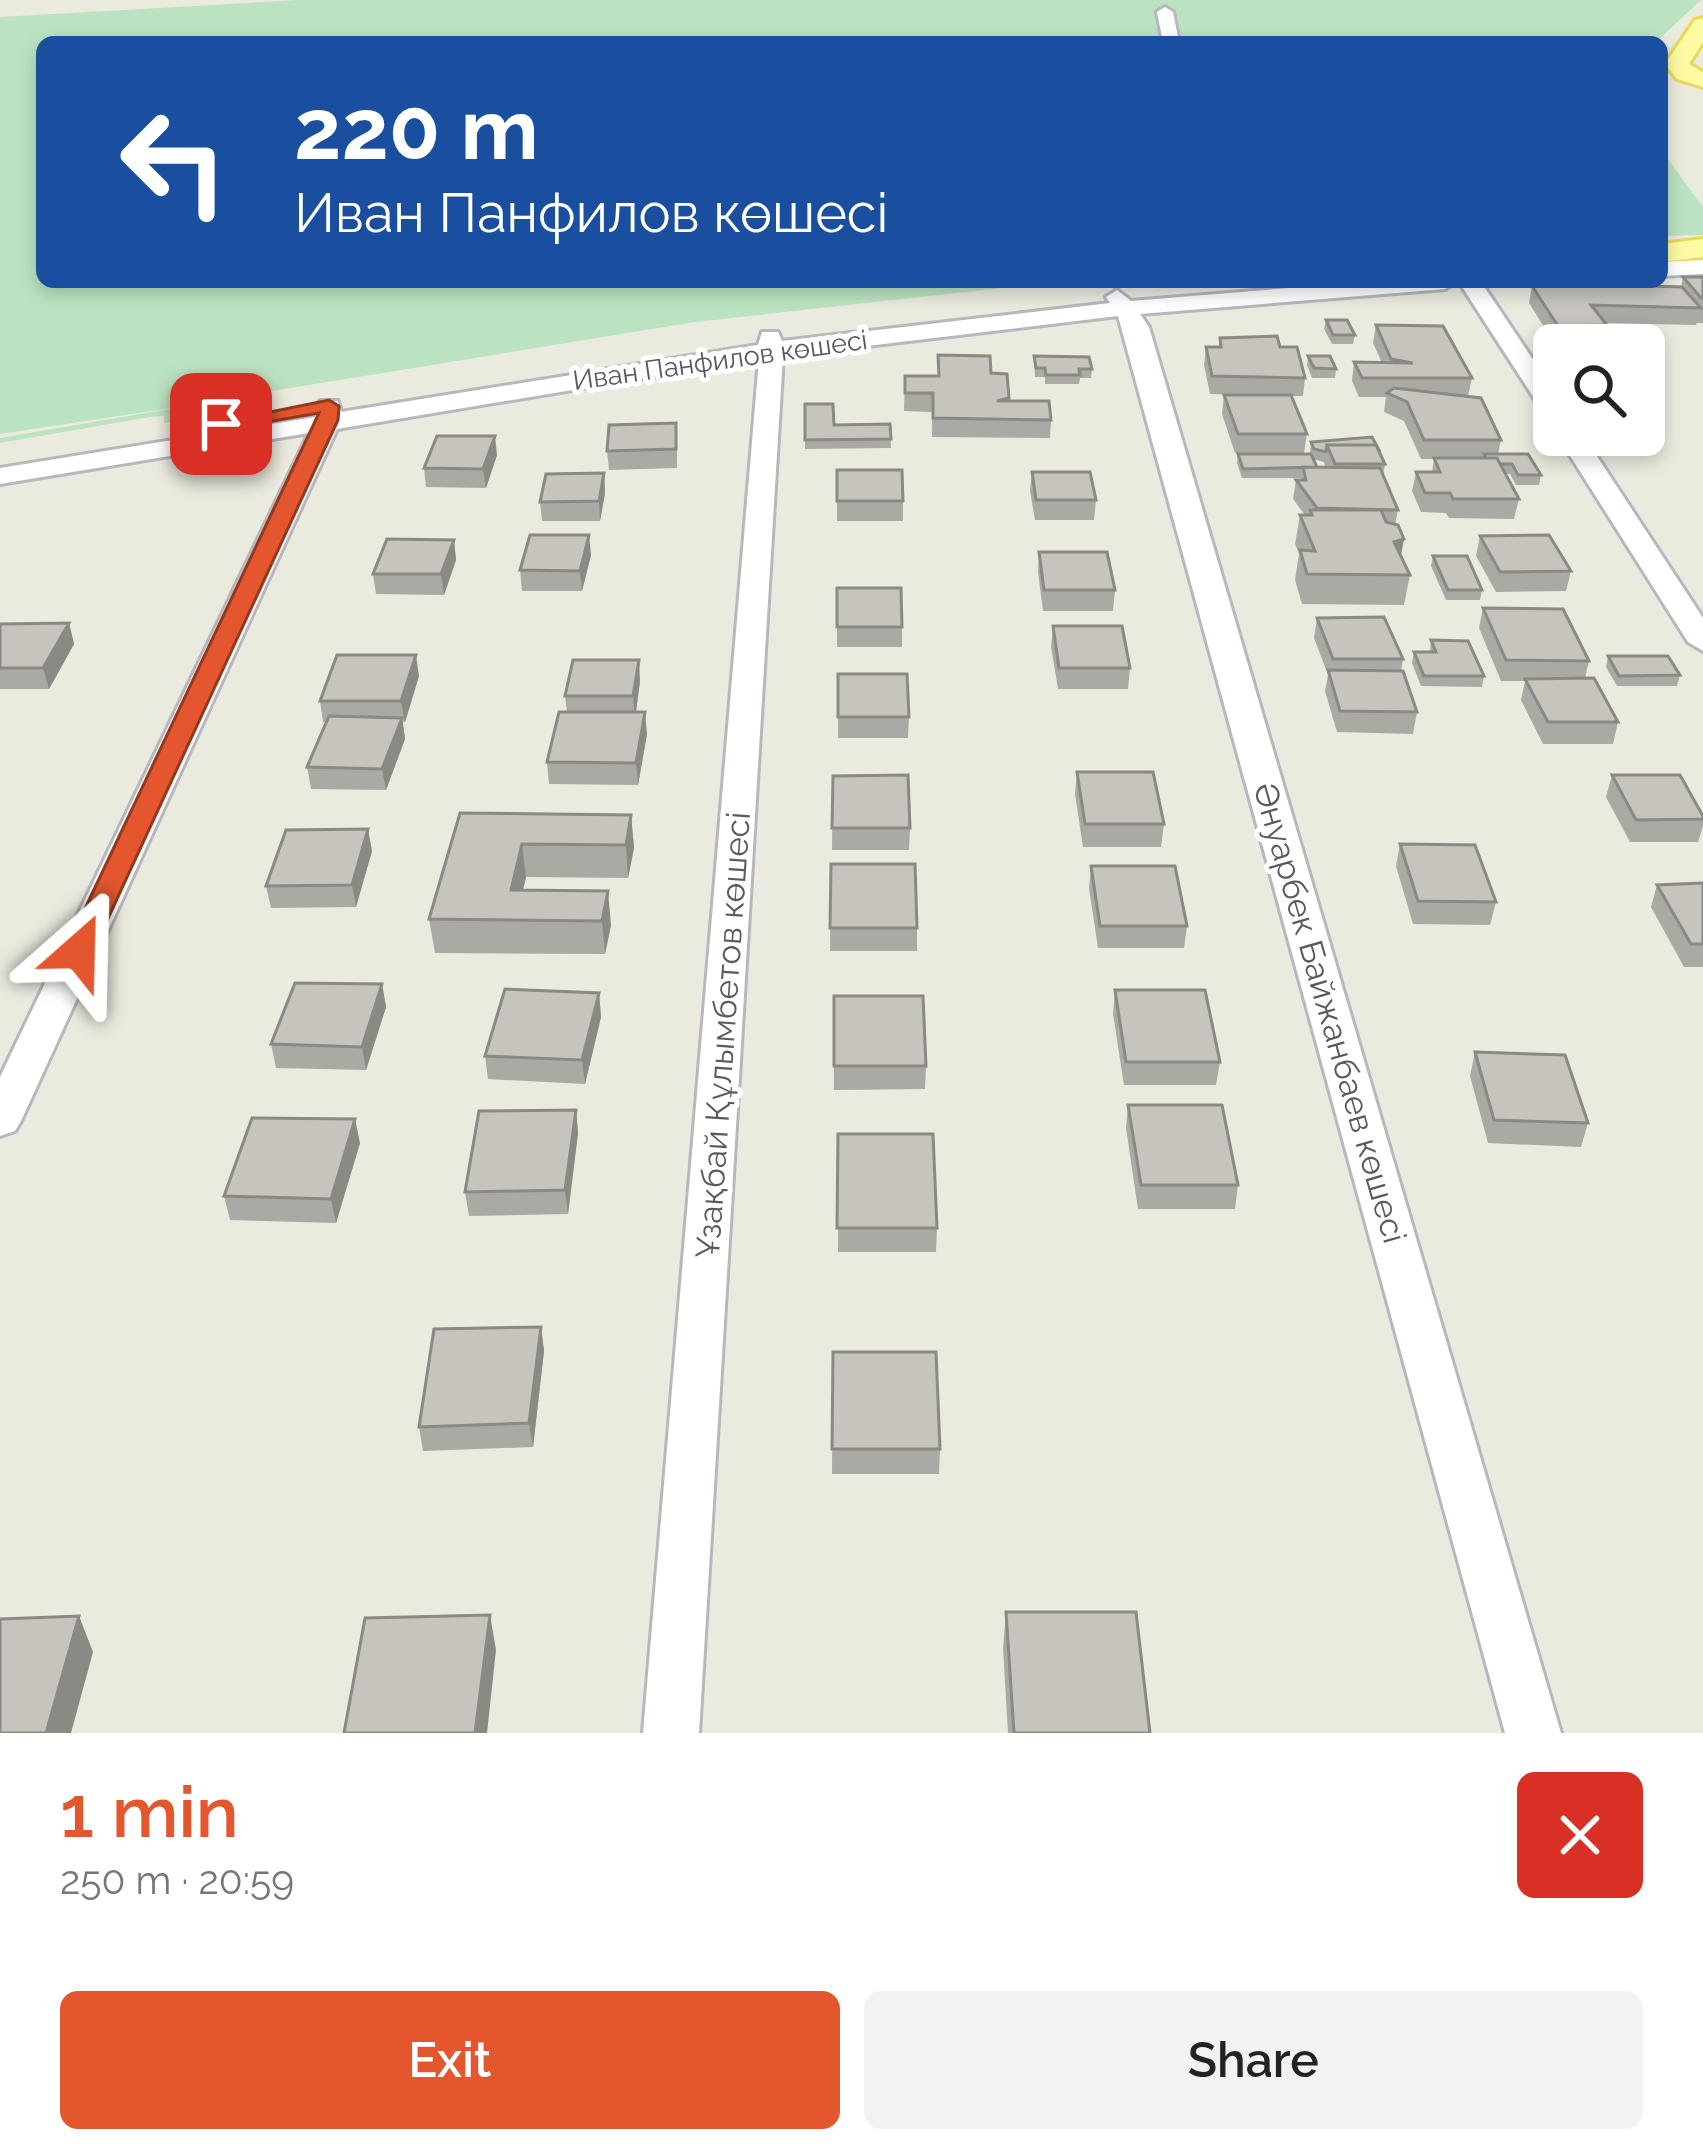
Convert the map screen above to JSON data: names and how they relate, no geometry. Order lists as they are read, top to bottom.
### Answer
{
  "streets": {
    "street": ["Иван Панфилов көшесі", "Әнуарбек Байжанбаев көшесі", "Ұзақбай Құлымбетов көшесі"]
  },
  "crossings": [
    ["Иван Панфилов көшесі", "Әнуарбек Байжанбаев көшесі"],
    ["Иван Панфилов көшесі", "Ұзақбай Құлымбетов көшесі"]
  ],
  "page": {
    "turn": ["220 m", "Иван Панфилов көшесі"],
    "heading": ["1 min", "250 m · 20:59"],
    "buttons": ["Exit", "Share"]
  }
}
